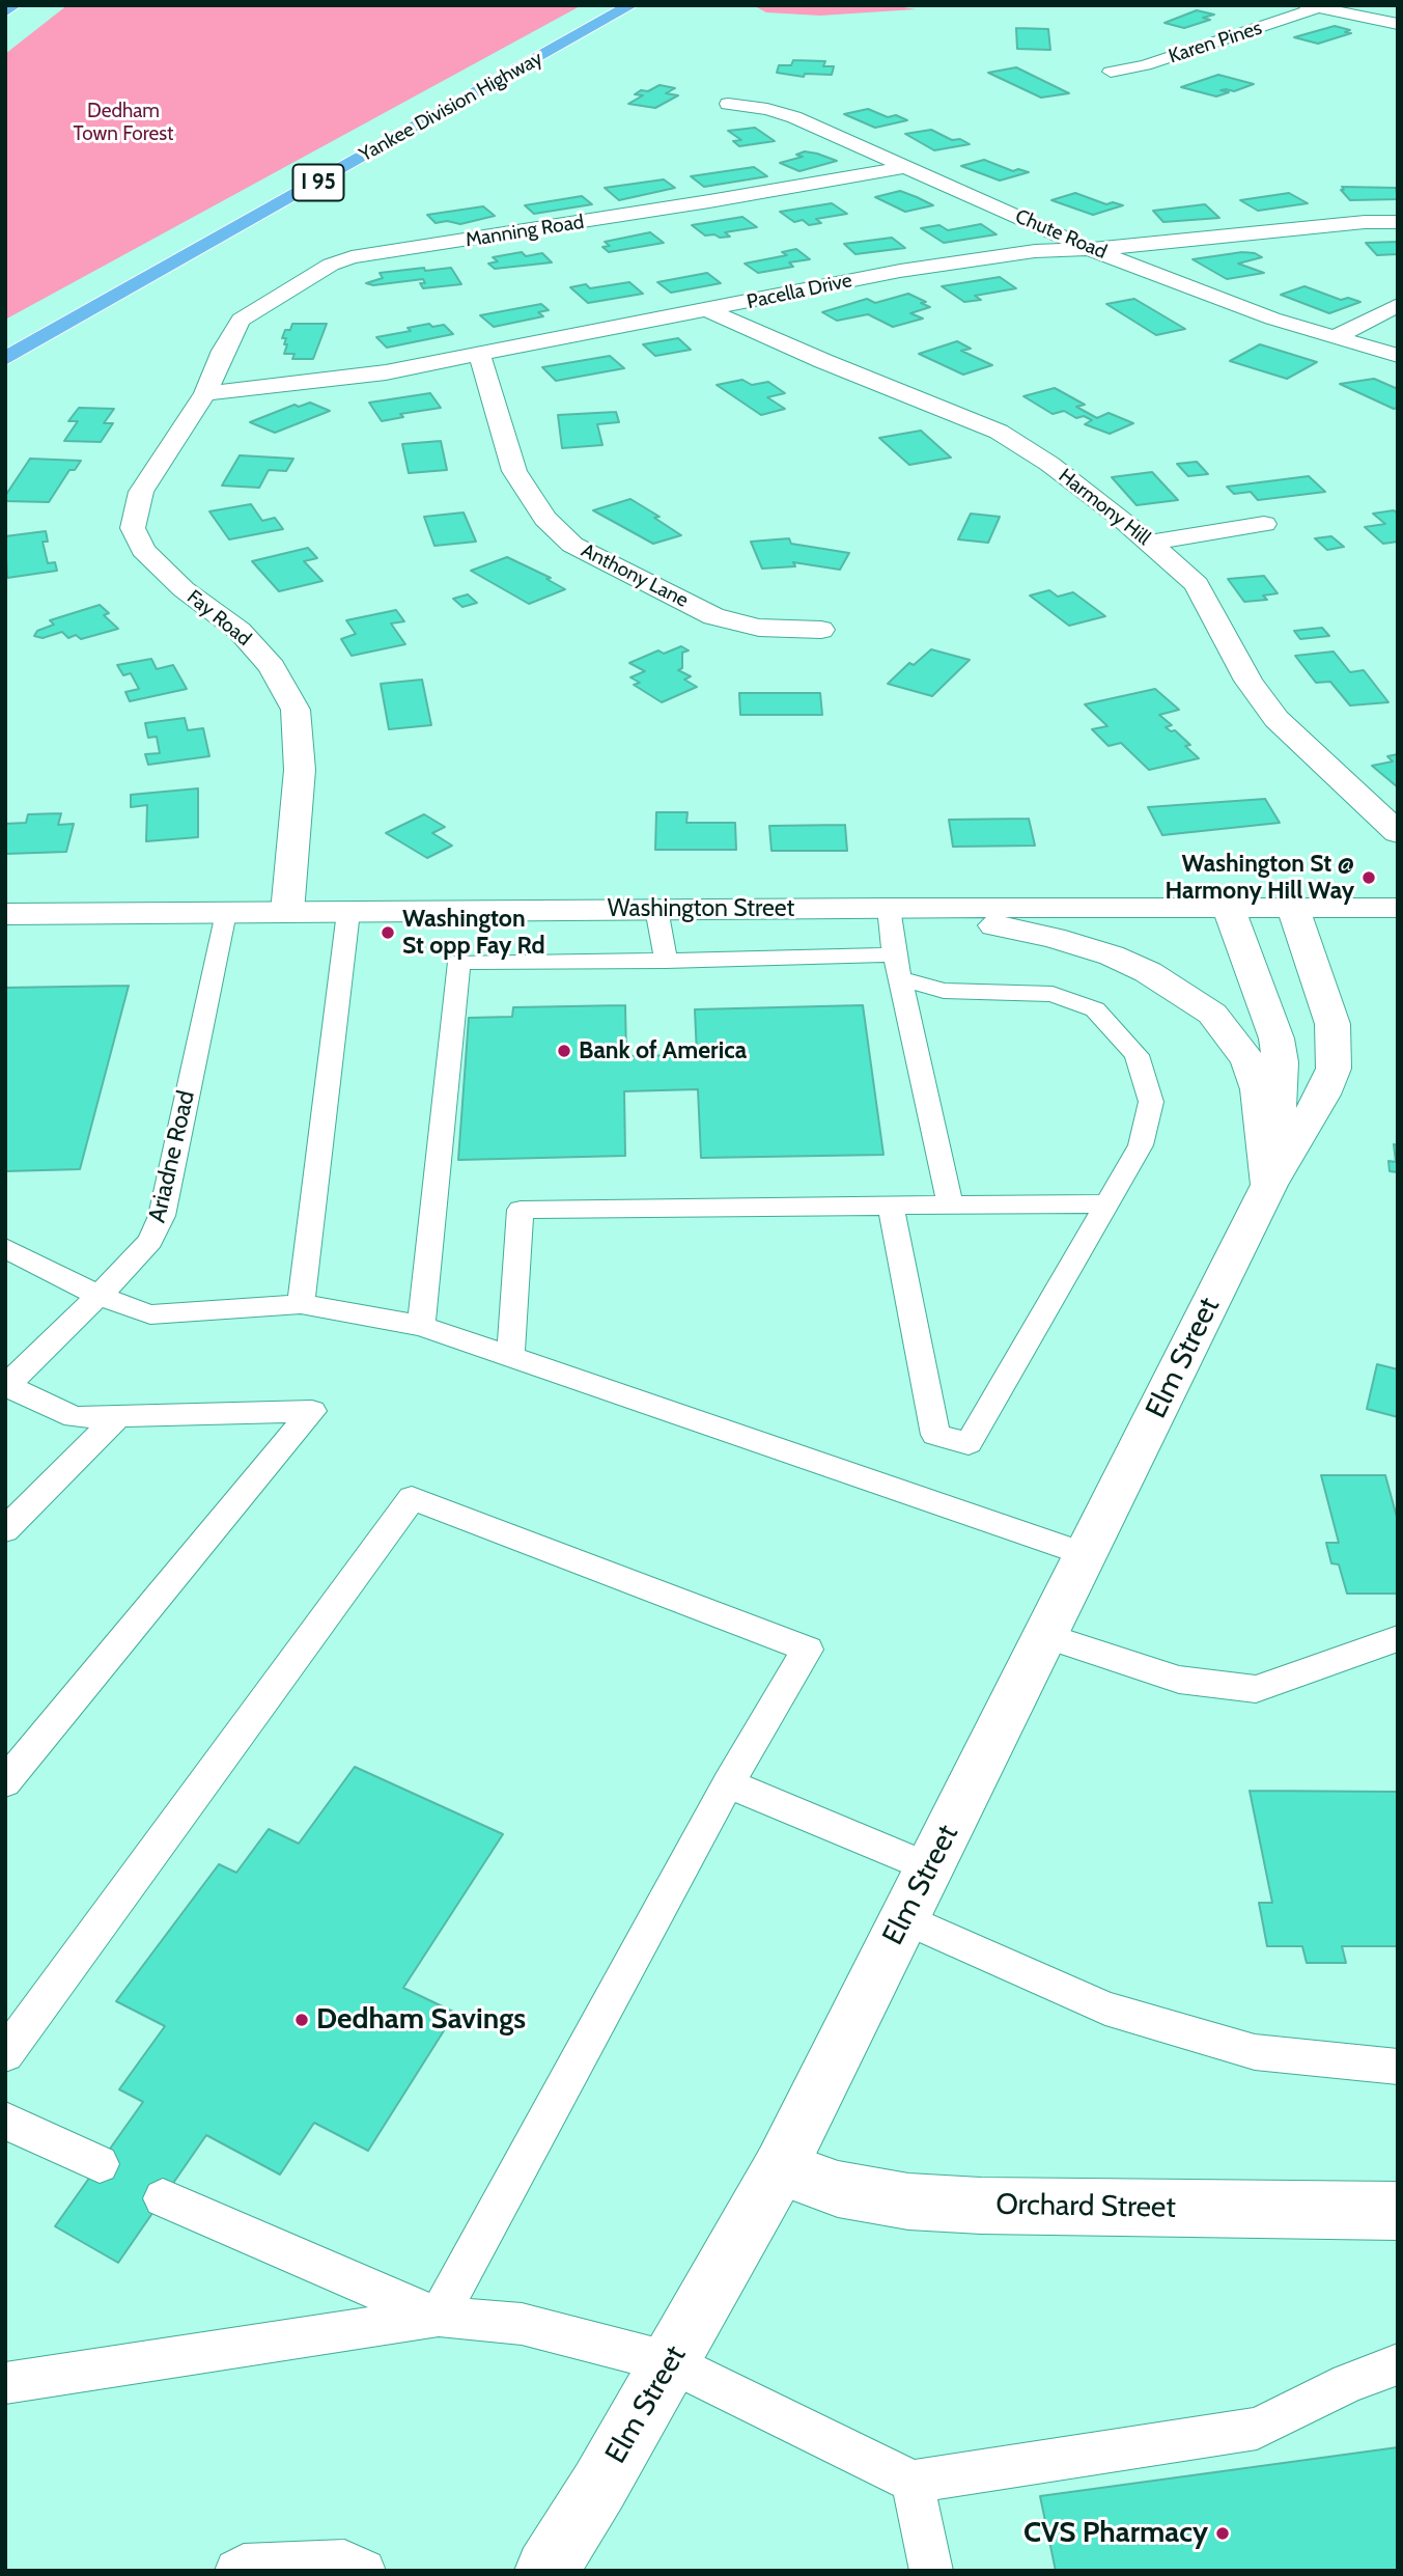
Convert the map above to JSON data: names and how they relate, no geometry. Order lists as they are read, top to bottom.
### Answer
{
  "streets": {
    "highway": ["Yankee Division Highway", "I 95"],
    "street": [
      "Karen Pines",
      "Manning Road",
      "Chute Road",
      "Pacella Drive",
      "Harmony Hill",
      "Anthony Lane",
      "Fay Road",
      "Washington Street",
      "Elm Street",
      "Orchard Street"
    ],
    "lane": ["Ariadne Road"]
  },
  "crossings": [
    ["Manning Road", "Chute Road"],
    ["Manning Road", "Pacella Drive"],
    ["Manning Road", "Fay Road"],
    ["Chute Road", "Pacella Drive"],
    ["Pacella Drive", "Harmony Hill"],
    ["Pacella Drive", "Anthony Lane"],
    ["Pacella Drive", "Fay Road"],
    ["Fay Road", "Washington Street"],
    ["Washington Street", "Ariadne Road"],
    ["Washington Street", "Elm Street"],
    ["Elm Street", "Orchard Street"]
  ],
  "parks": ["Dedham Town Forest"],
  "places": [
    "Washington St @ Harmony Hill Way",
    "Washington St opp Fay Rd",
    "Bank of America",
    "Dedham Savings",
    "CVS Pharmacy"
  ]
}
